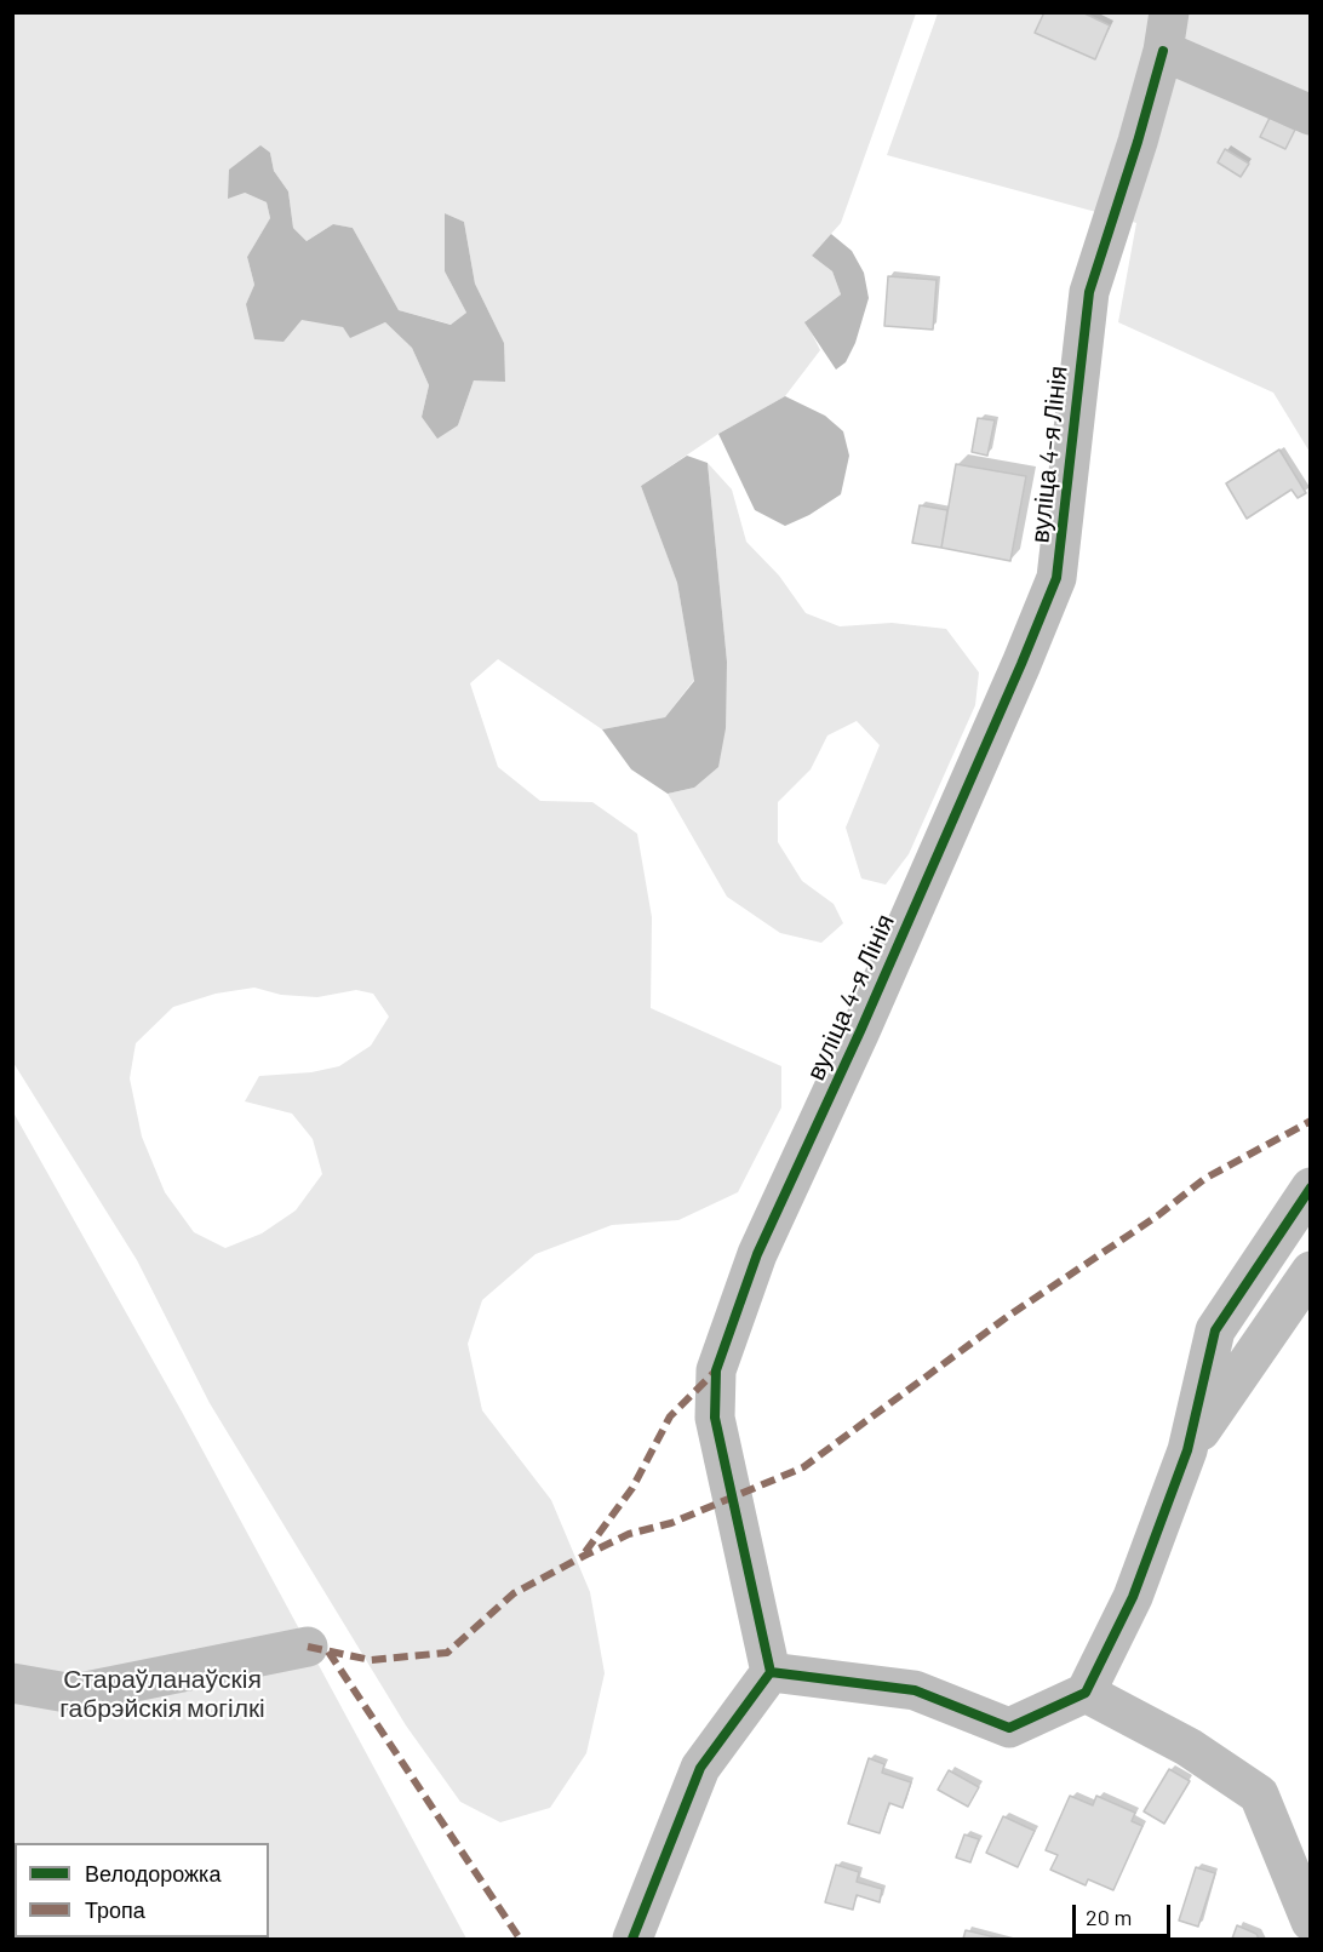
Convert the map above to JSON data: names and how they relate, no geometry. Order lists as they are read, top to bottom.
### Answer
{
  "streets": {
    "street": ["вуліца 4-я Лінія"]
  },
  "parks": ["Стараўланаўскія габрэйскія могілкі"],
  "legend": ["Велодорожка", "Тропа"],
  "scale_bar": "20 m"
}
